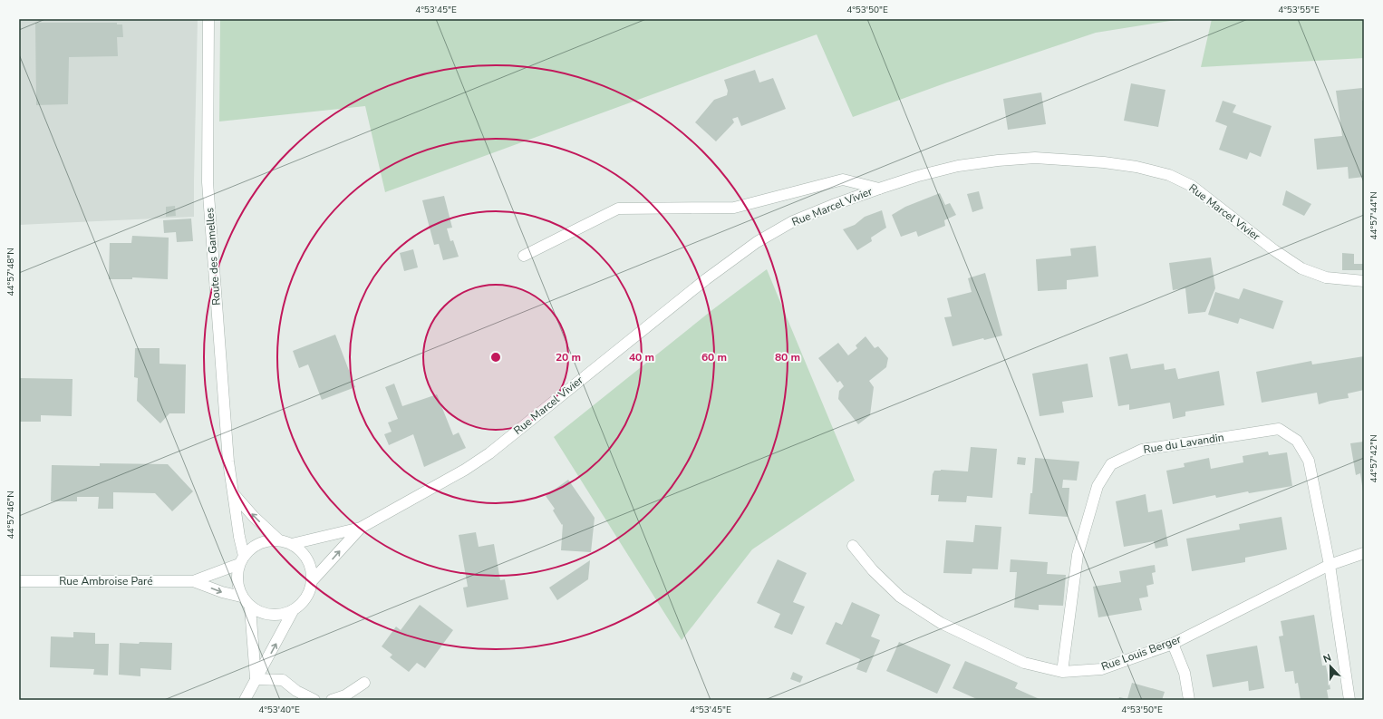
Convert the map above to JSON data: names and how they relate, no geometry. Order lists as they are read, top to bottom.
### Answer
{
  "streets": {
    "street": [
      "Rue Marcel Vivier",
      "Route des Gamelles",
      "Rue du Lavandin",
      "Rue Ambroise Paré",
      "Rue Louis Berger"
    ]
  },
  "crossings": [
    ["Rue Marcel Vivier", "Route des Gamelles"],
    ["Rue Marcel Vivier", "Rue Ambroise Paré"],
    ["Route des Gamelles", "Rue Ambroise Paré"],
    ["Rue du Lavandin", "Rue Louis Berger"]
  ],
  "north": "top",
  "coordinates": [
    "4°53'45\"E",
    "4°53'50\"E",
    "4°53'55\"E",
    "44°57'44\"N",
    "44°57'48\"N",
    "44°57'42\"N",
    "44°57'46\"N",
    "4°53'40\"E"
  ],
  "rings": [
    "20 m",
    "40 m",
    "60 m",
    "80 m"
  ]
}
